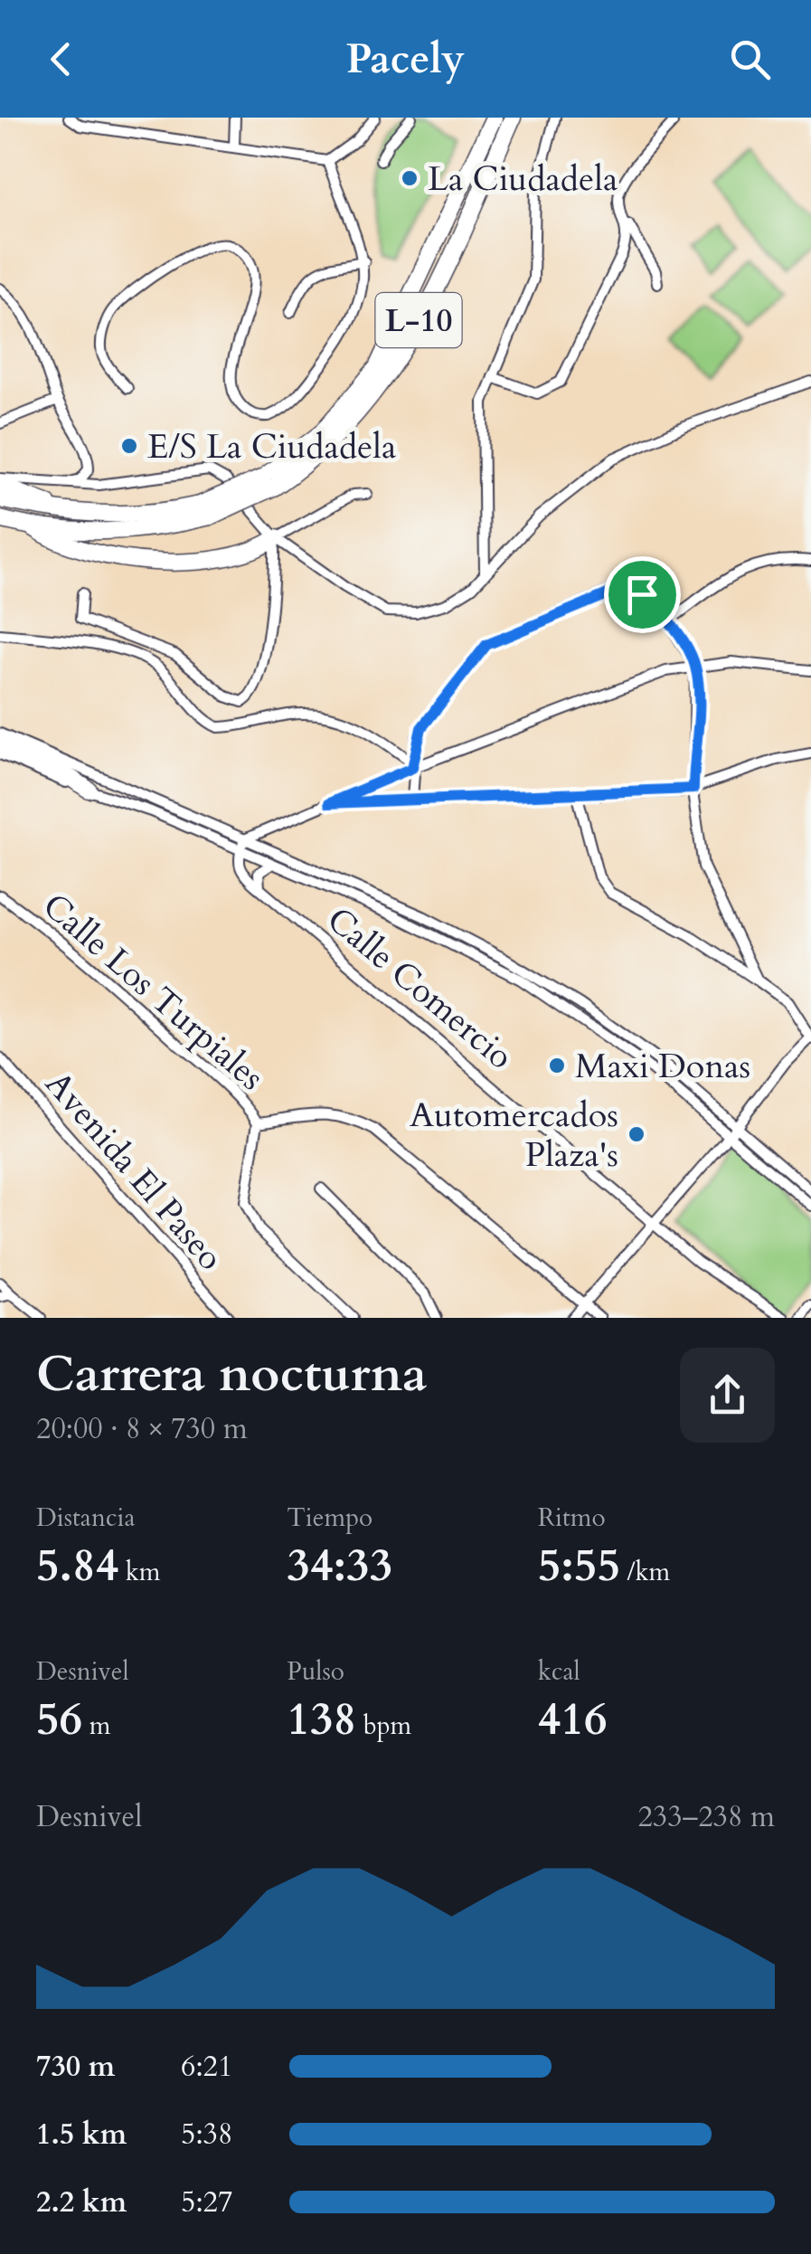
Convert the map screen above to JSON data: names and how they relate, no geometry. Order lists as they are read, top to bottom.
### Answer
{
  "streets": {
    "highway": ["L-10"],
    "street": ["Calle Comercio", "Calle Los Turpiales", "Avenida El Paseo"]
  },
  "places": [
    "La Ciudadela",
    "E/S La Ciudadela",
    "Maxi Donas",
    "Automercados Plaza's"
  ],
  "page": {
    "header": "Pacely",
    "heading": ["Carrera nocturna", "20:00 · 8 × 730 m"],
    "stats": [
      ["Distancia", "5.84 km"],
      ["Tiempo", "34:33"],
      ["Ritmo", "5:55 /km"],
      ["Desnivel", "56 m"],
      ["Pulso", "138 bpm"],
      ["kcal", "416"]
    ],
    "chart": ["Desnivel", "233–238 m"],
    "list": [
      {
        "name": "730 m",
        "note": "6:21"
      },
      {
        "name": "1.5 km",
        "note": "5:38"
      },
      {
        "name": "2.2 km",
        "note": "5:27"
      }
    ]
  }
}
